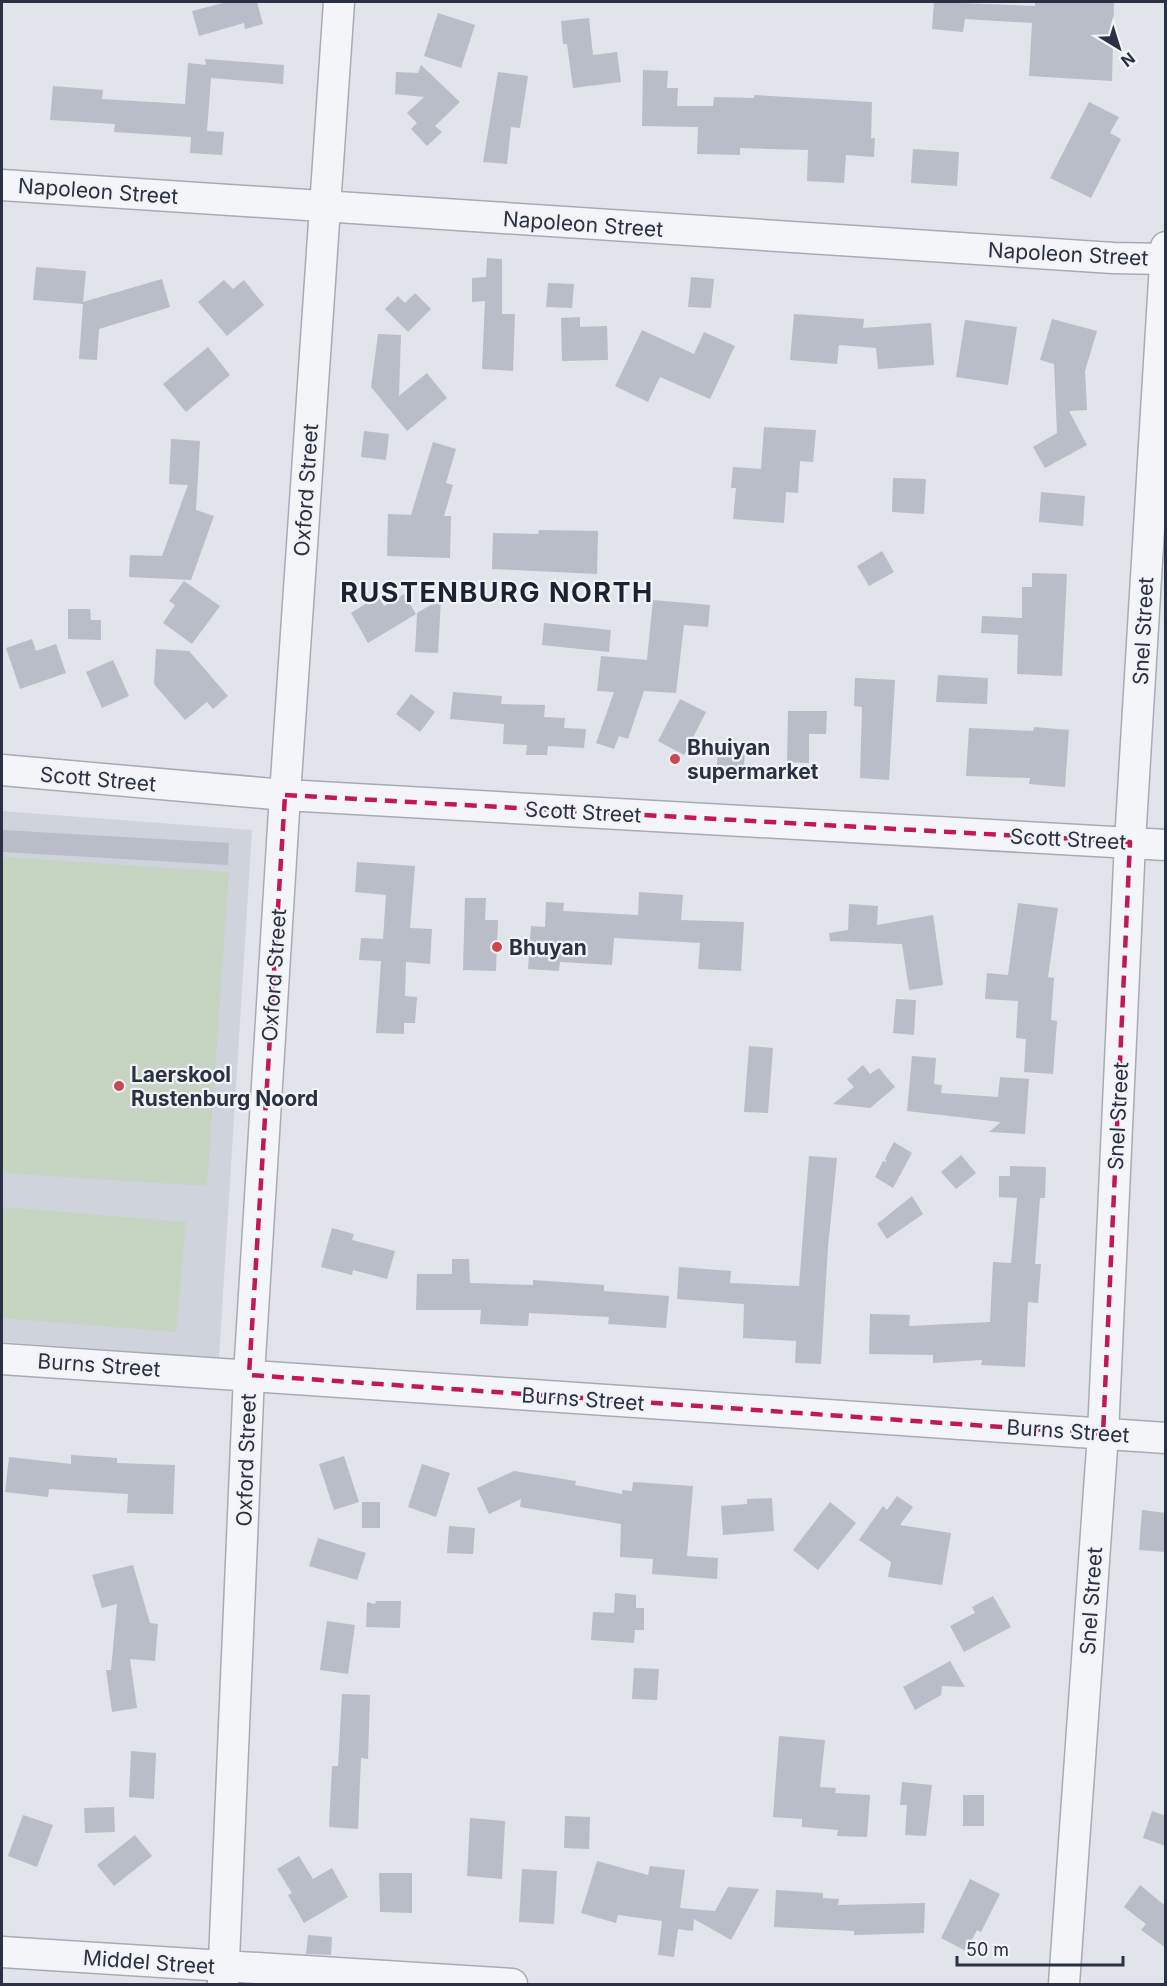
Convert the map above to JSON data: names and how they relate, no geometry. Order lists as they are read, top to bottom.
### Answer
{
  "streets": {
    "street": [
      "Napoleon Street",
      "Oxford Street",
      "Snel Street",
      "Scott Street",
      "Burns Street",
      "Middel Street"
    ]
  },
  "crossings": [
    ["Napoleon Street", "Oxford Street"],
    ["Napoleon Street", "Snel Street"],
    ["Oxford Street", "Scott Street"],
    ["Oxford Street", "Burns Street"],
    ["Oxford Street", "Middel Street"],
    ["Snel Street", "Scott Street"],
    ["Snel Street", "Burns Street"]
  ],
  "districts": ["RUSTENBURG NORTH"],
  "places": ["Bhuiyan supermarket", "Bhuyan", "Laerskool Rustenburg Noord"],
  "scale_bar": "50 m",
  "north": "bottom right"
}
